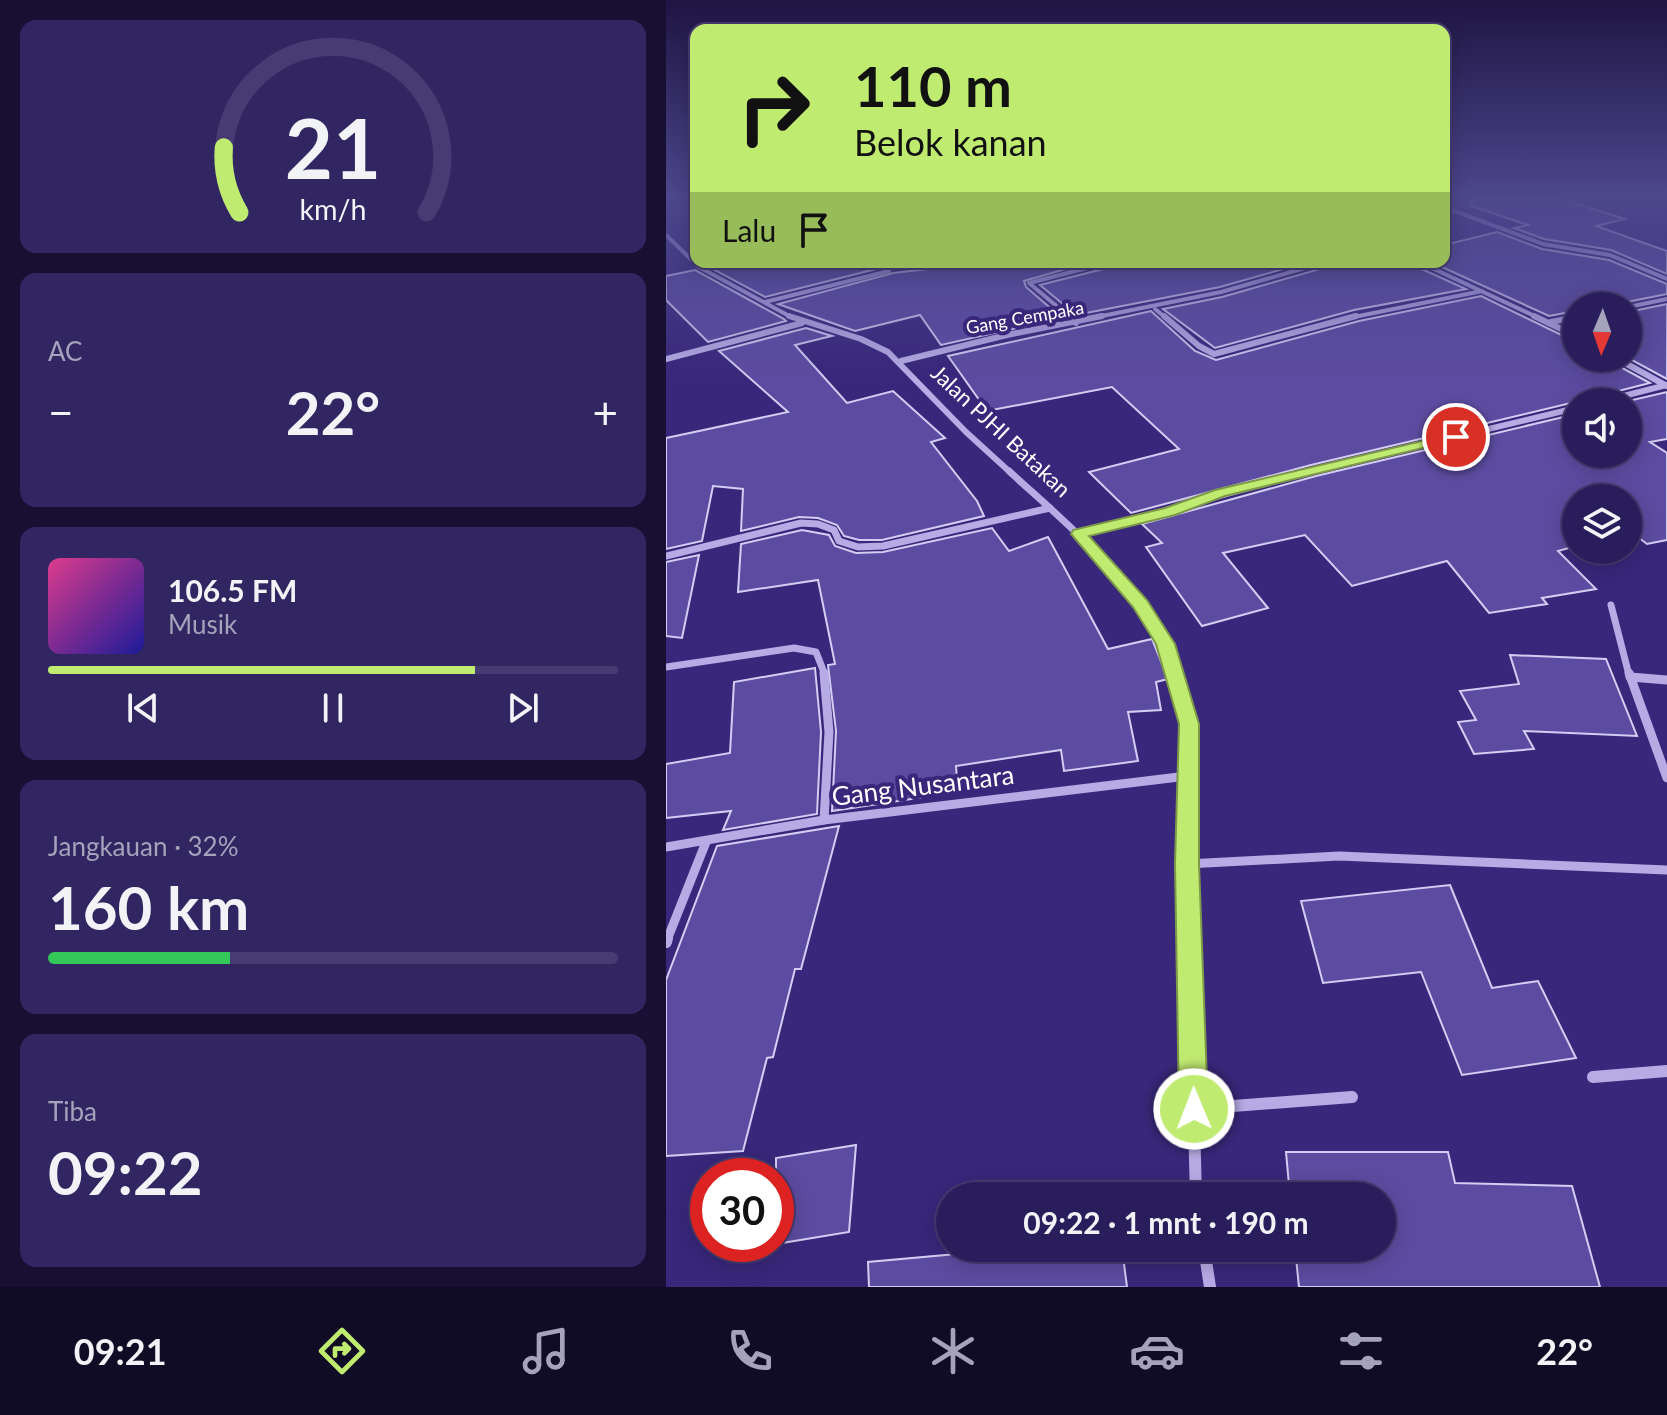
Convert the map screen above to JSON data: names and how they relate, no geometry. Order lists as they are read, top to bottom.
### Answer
{
  "streets": {
    "street": ["Gang Cempaka", "Jalan PJHI Batakan", "Gang Nusantara"]
  },
  "crossings": [
    ["Gang Cempaka", "Jalan PJHI Batakan"],
    ["Jalan PJHI Batakan", "Gang Nusantara"]
  ],
  "north": "bottom",
  "page": {
    "turn": ["110 m", "Belok kanan"],
    "then": "Lalu",
    "tile": [
      "AC",
      ["Jangkauan · 32%", "160 km"],
      ["Tiba", "09:22"]
    ],
    "heat": ["−", "22°", "+"],
    "song": ["106.5 FM", "Musik"],
    "limit": "30",
    "trip": "09:22 · 1 mnt · 190 m",
    "tabs": ["09:21", "22°"],
    "gauge": ["21", "km/h"]
  }
}
